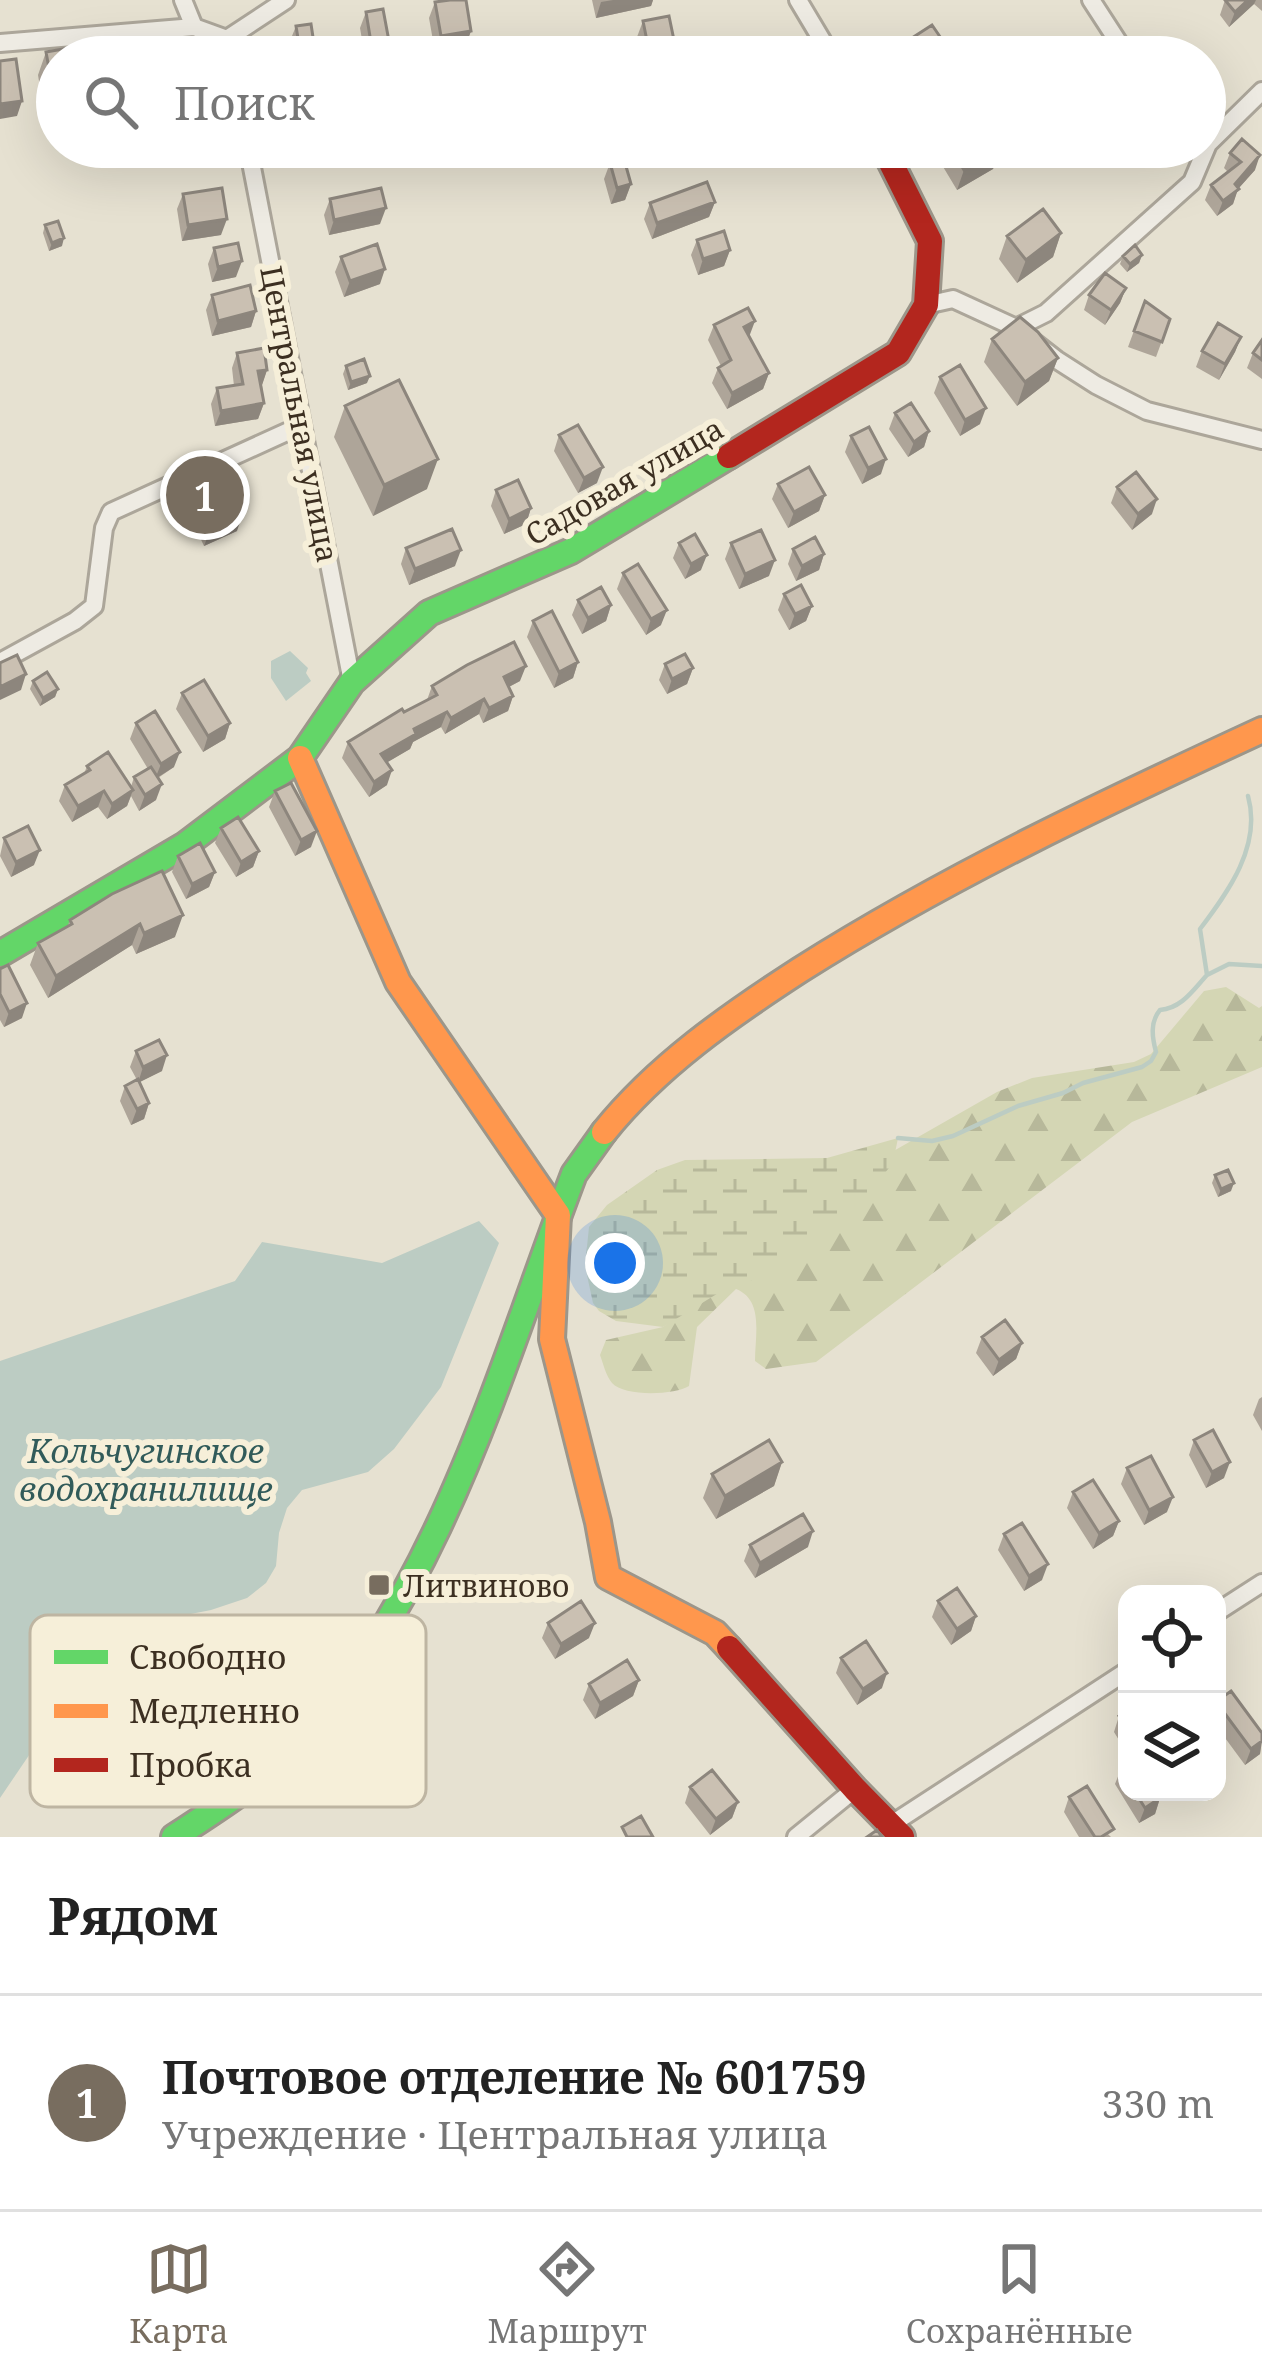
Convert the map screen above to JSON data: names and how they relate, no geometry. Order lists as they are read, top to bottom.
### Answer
{
  "streets": {
    "street": ["Центральная улица", "Садовая улица"]
  },
  "crossings": [
    ["Центральная улица", "Садовая улица"]
  ],
  "water": ["Кольчугинское водохранилище"],
  "places": {
    "transit": ["Литвиново"]
  },
  "legend": ["Свободно", "Медленно", "Пробка"],
  "page": {
    "search": "Поиск",
    "pins": "1",
    "heading": "Рядом",
    "list": [
      {
        "mark": "1",
        "name": "Почтовое отделение № 601759",
        "note": "Учреждение · Центральная улица",
        "value": "330 m"
      }
    ],
    "nav": ["Карта", "Маршрут", "Сохранённые"]
  }
}
